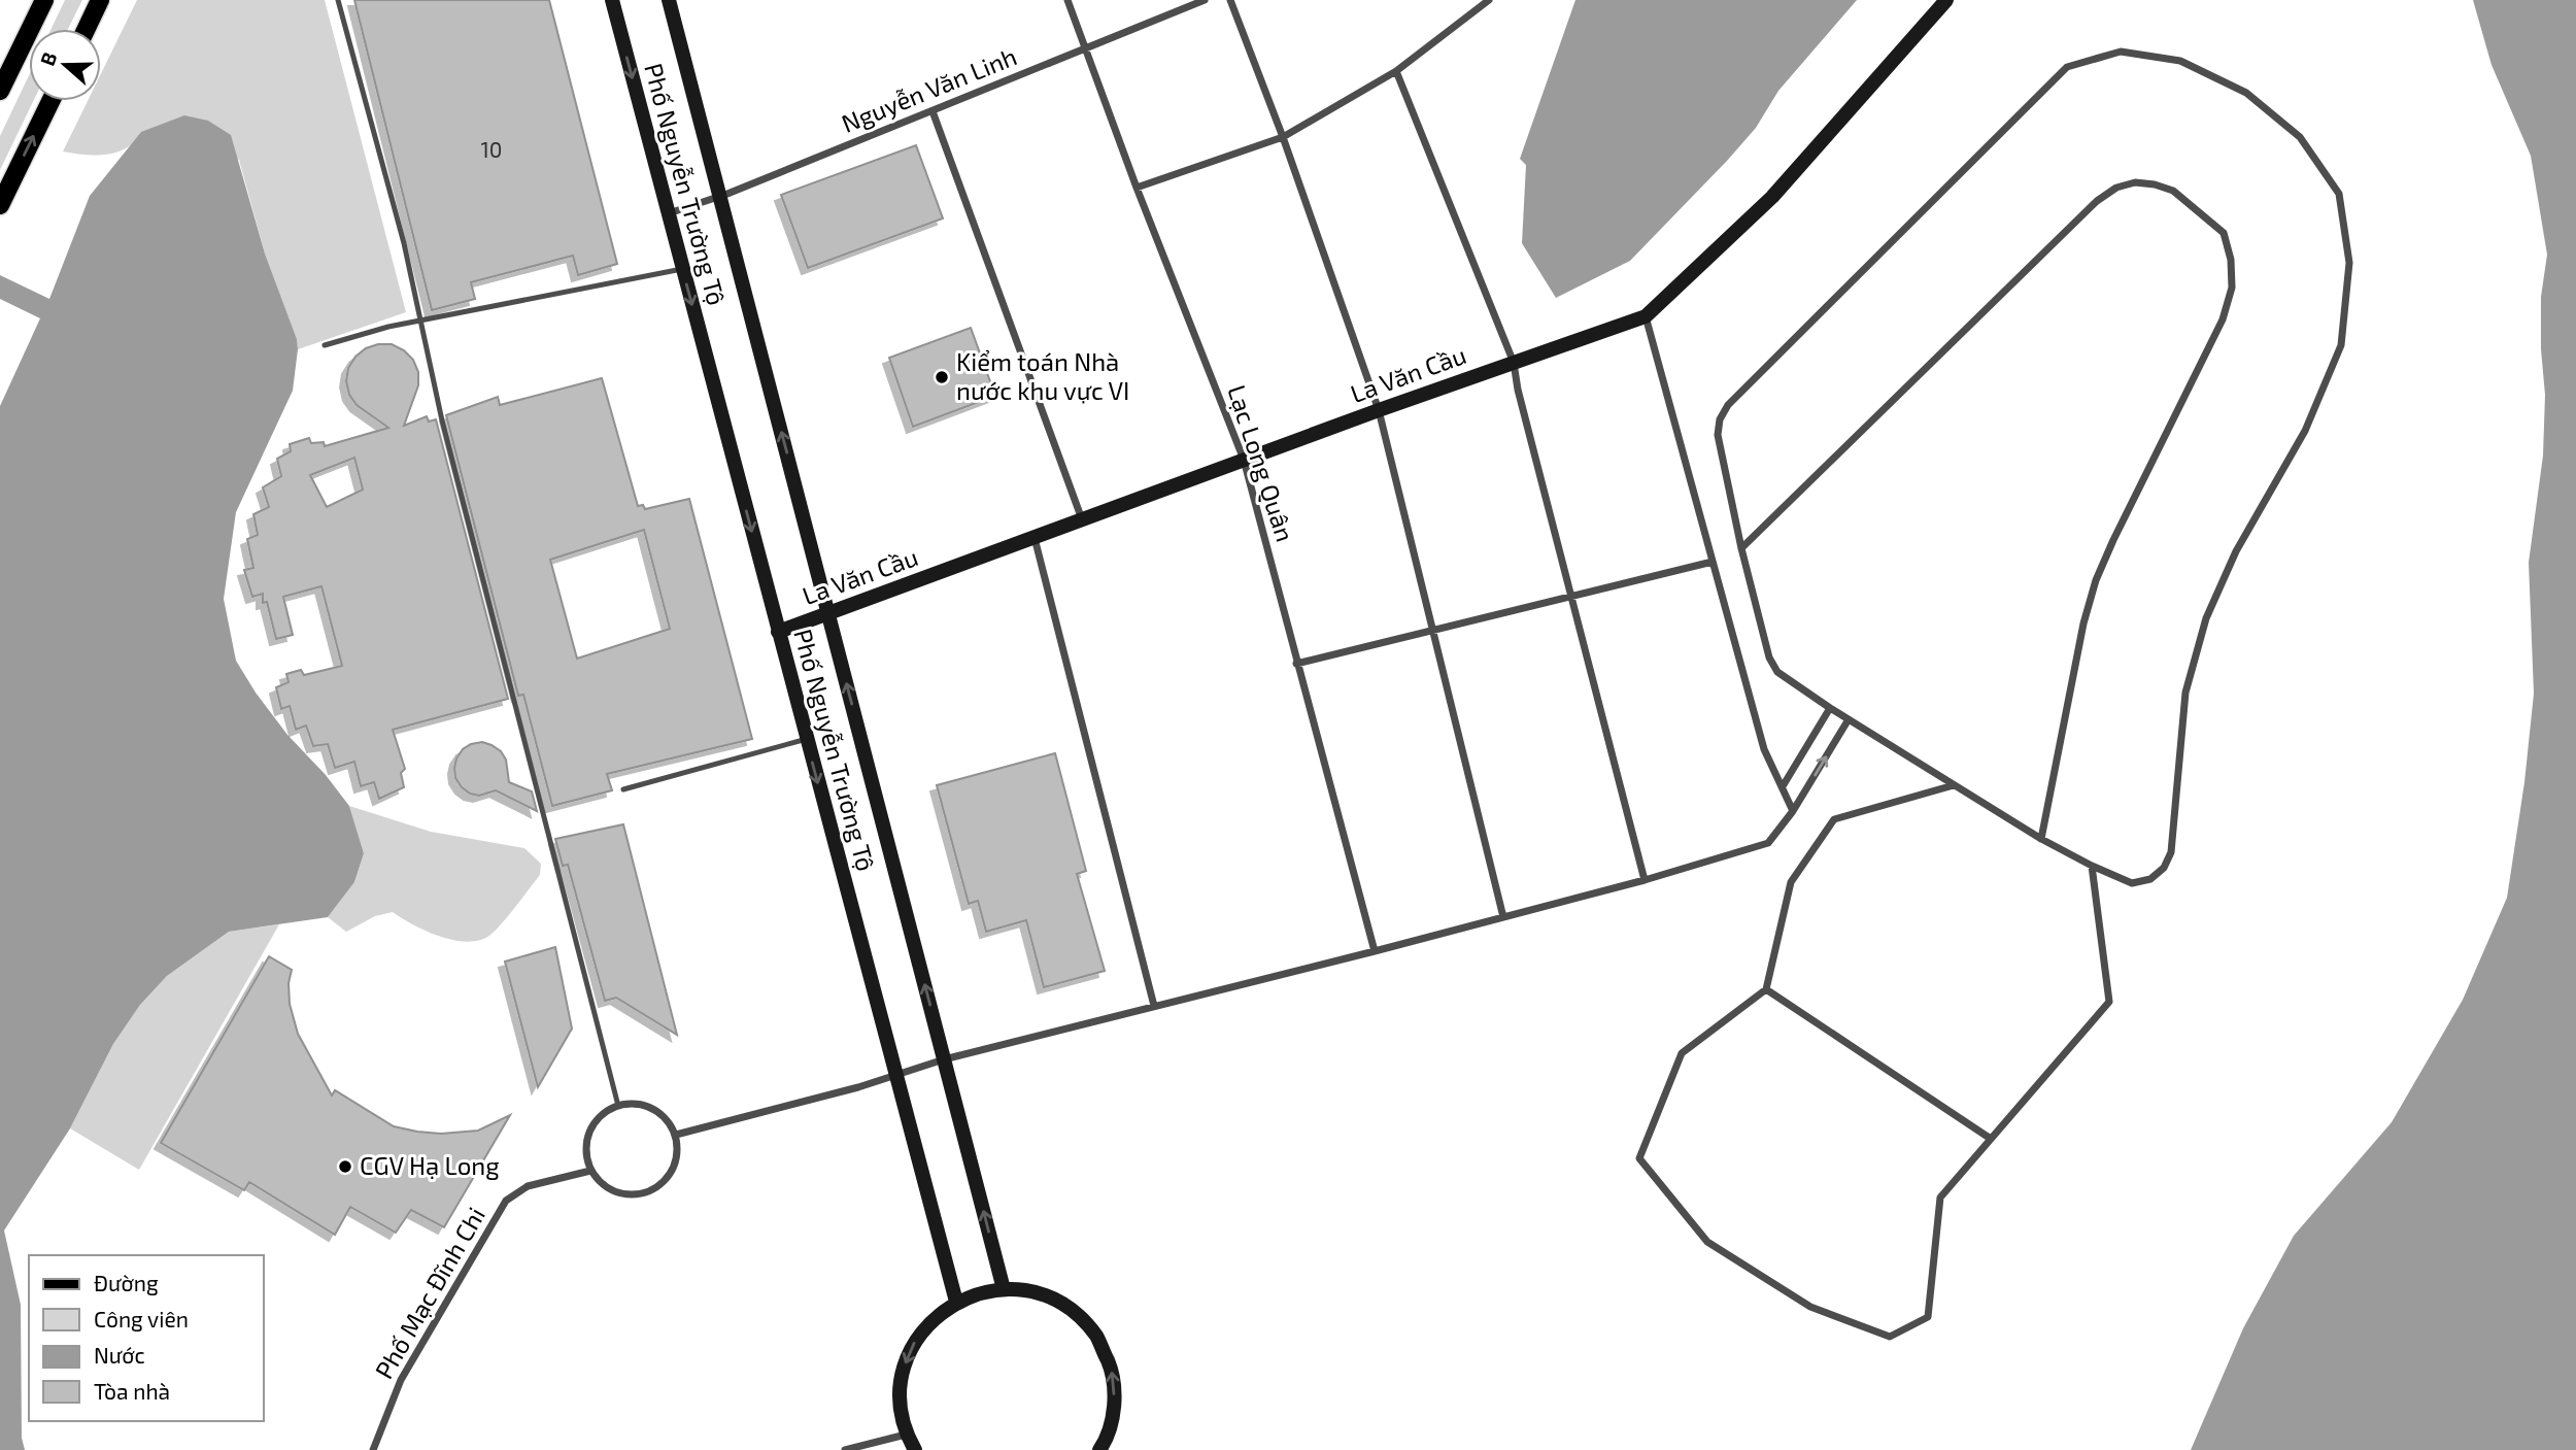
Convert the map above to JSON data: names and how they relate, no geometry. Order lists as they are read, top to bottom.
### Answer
{
  "streets": {
    "street": [
      "Nguyễn Văn Linh",
      "Phố Nguyễn Trường Tộ",
      "La Văn Cầu",
      "Lạc Long Quân",
      "Phố Mạc Đĩnh Chi"
    ]
  },
  "crossings": [
    ["Nguyễn Văn Linh", "Phố Nguyễn Trường Tộ"],
    ["Nguyễn Văn Linh", "Lạc Long Quân"],
    ["Phố Nguyễn Trường Tộ", "La Văn Cầu"],
    ["La Văn Cầu", "Lạc Long Quân"]
  ],
  "places": ["Kiểm toán Nhà nước khu vực VI", "CGV Hạ Long"],
  "house_numbers": ["10"],
  "legend": [
    "Đường",
    "Công viên",
    "Nước",
    "Tòa nhà"
  ],
  "north": "left"
}
